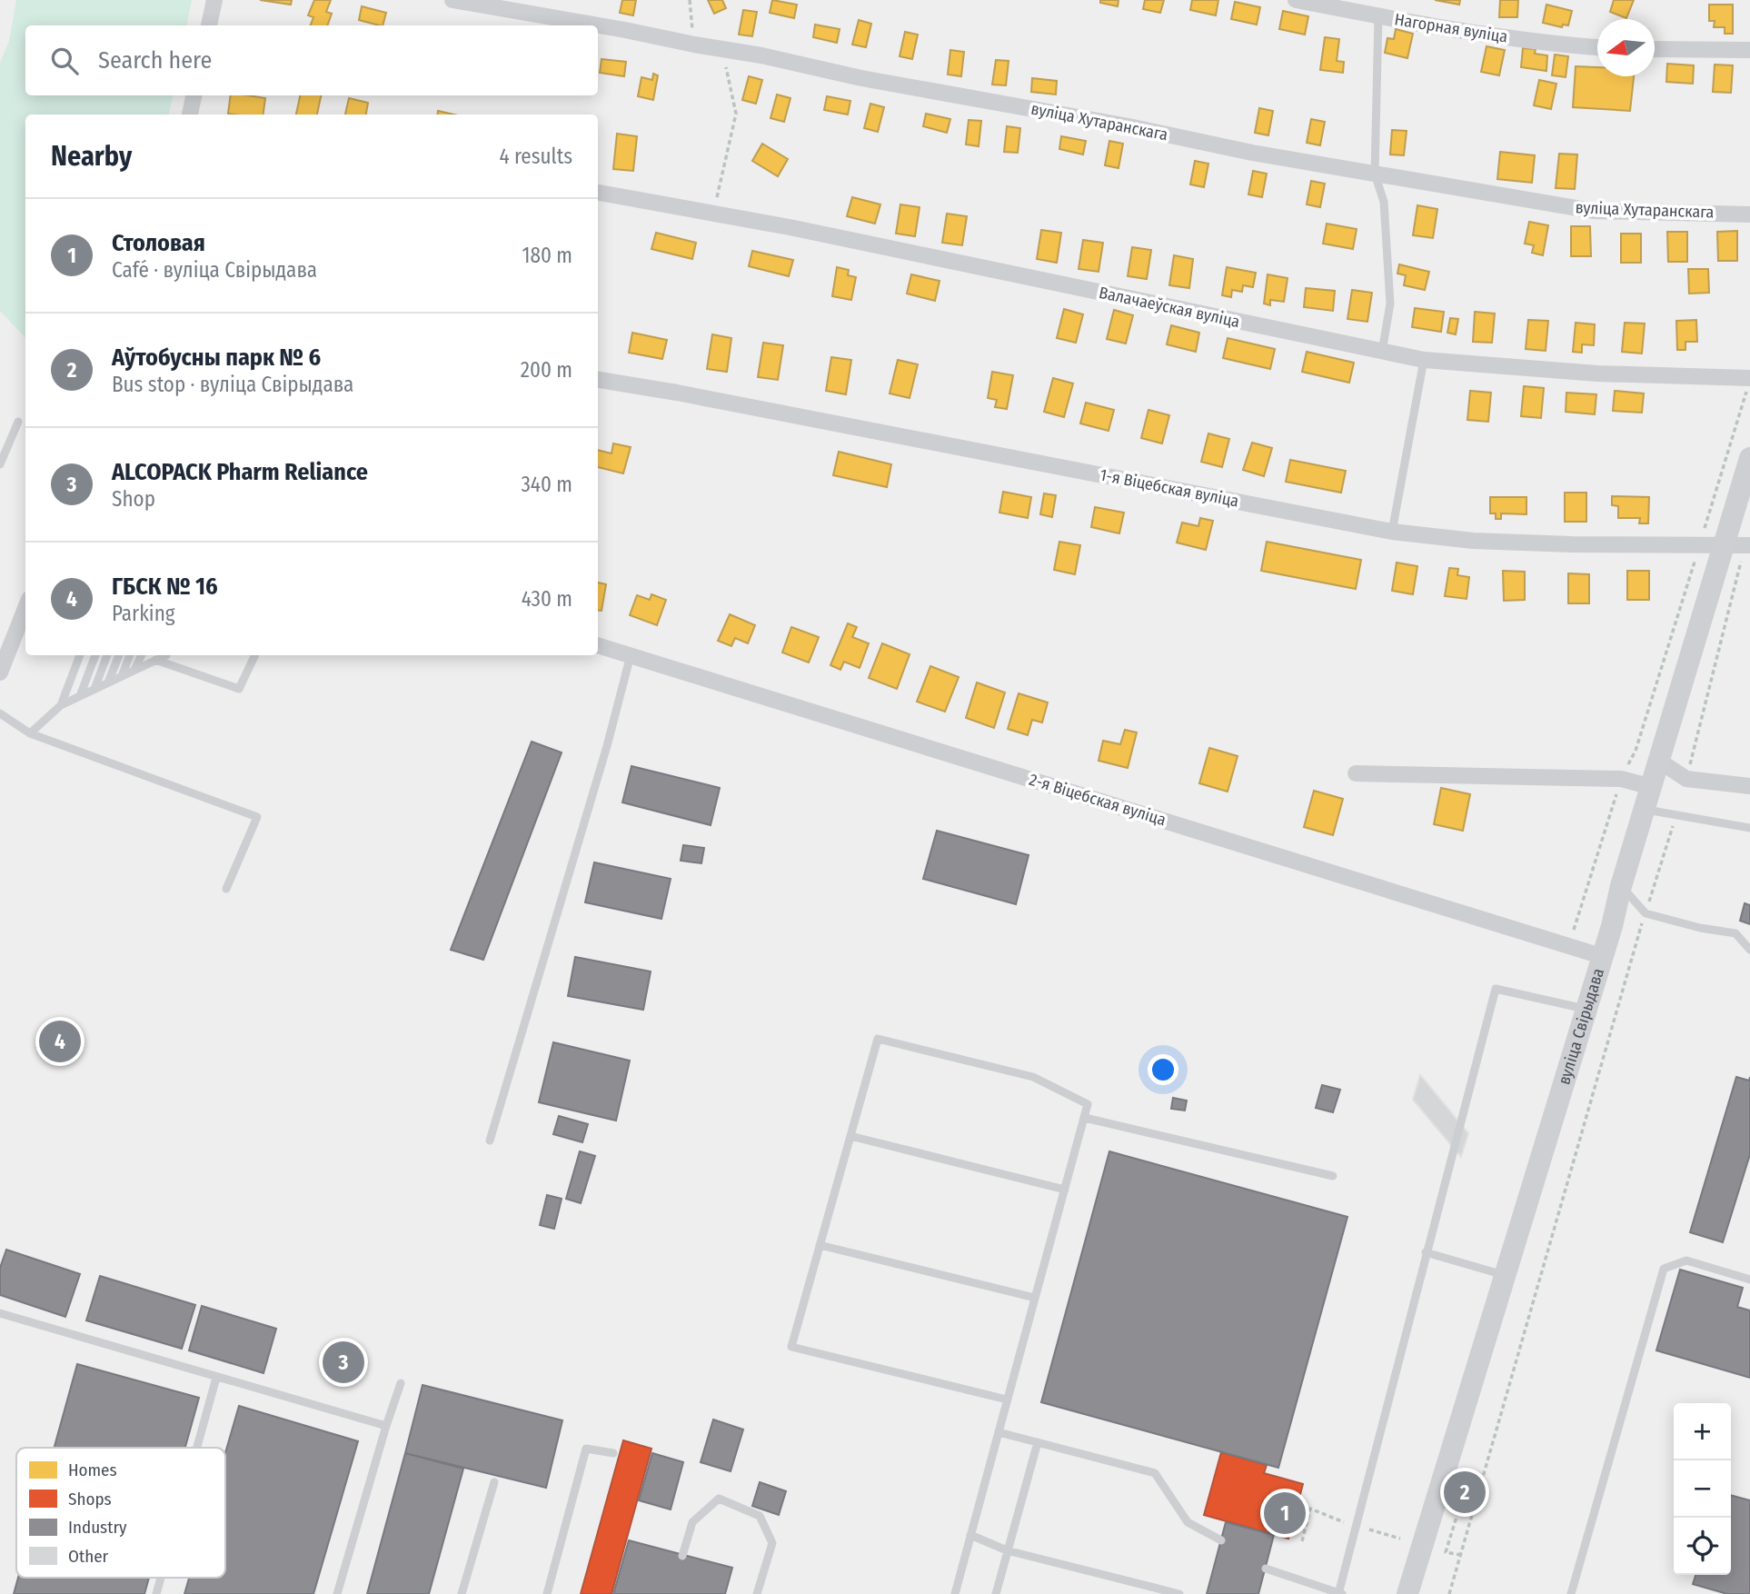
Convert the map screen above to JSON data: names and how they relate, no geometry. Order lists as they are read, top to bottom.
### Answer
{
  "streets": {
    "main road": ["вуліца Свірыдава"],
    "street": [
      "Нагорная вуліца",
      "вуліца Хутаранскага",
      "Валачаеўская вуліца",
      "1-я Віцебская вуліца",
      "2-я Віцебская вуліца"
    ]
  },
  "crossings": [
    ["1-я Віцебская вуліца", "вуліца Свірыдава"],
    ["2-я Віцебская вуліца", "вуліца Свірыдава"]
  ],
  "legend": [
    "Homes",
    "Shops",
    "Industry",
    "Other"
  ],
  "north": "left",
  "page": {
    "search": "Search here",
    "heading": ["Nearby", "4 results"],
    "list": [
      {
        "mark": "1",
        "name": "Столовая",
        "note": "Café · вуліца Свірыдава",
        "value": "180 m"
      },
      {
        "mark": "2",
        "name": "Аўтобусны парк № 6",
        "note": "Bus stop · вуліца Свірыдава",
        "value": "200 m"
      },
      {
        "mark": "3",
        "name": "ALCOPACK Pharm Reliance",
        "note": "Shop",
        "value": "340 m"
      },
      {
        "mark": "4",
        "name": "ГБСК № 16",
        "note": "Parking",
        "value": "430 m"
      }
    ],
    "pins": [
      "4",
      "3",
      "2",
      "1"
    ],
    "map_buttons": ["+", "−"]
  }
}
